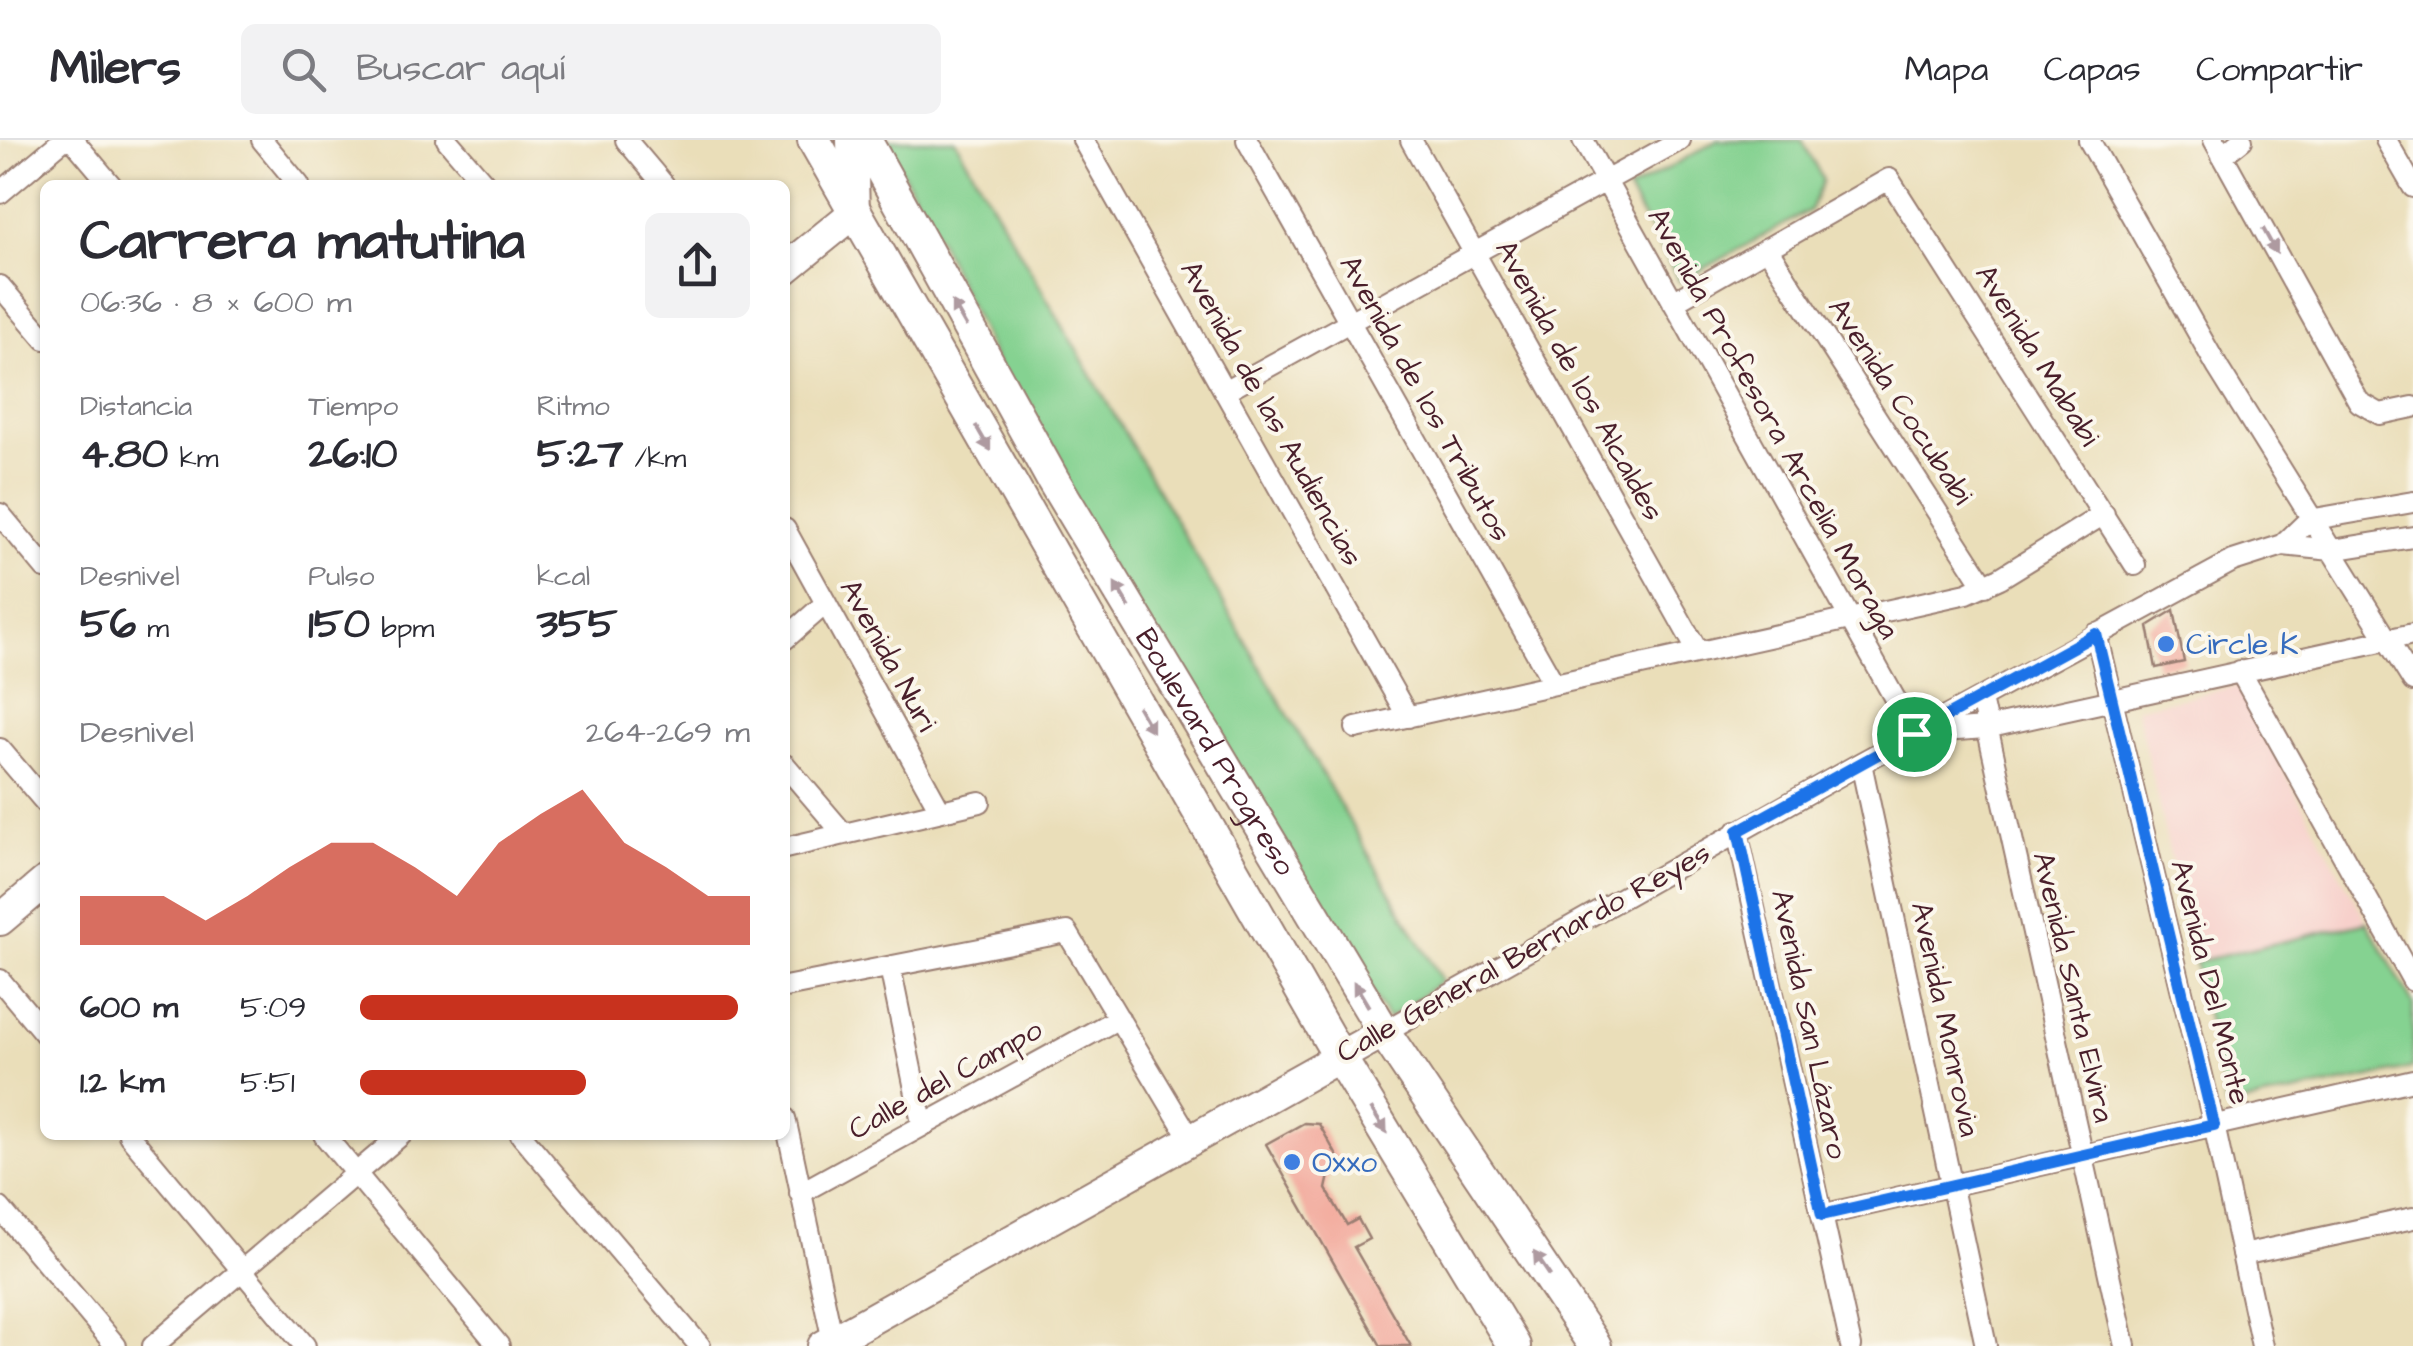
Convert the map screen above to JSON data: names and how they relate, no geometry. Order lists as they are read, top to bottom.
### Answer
{
  "streets": {
    "main road": ["Boulevard Progreso"],
    "street": [
      "Avenida Mababi",
      "Avenida de los Alcaldes",
      "Avenida de los Tributos",
      "Avenida Cocubabi",
      "Avenida de las Audiencias",
      "Avenida Profesora Arcelia Moraga",
      "Avenida Nuri",
      "Calle General Bernardo Reyes",
      "Avenida Del Monte",
      "Avenida Santa Elvira",
      "Avenida Monrovia",
      "Avenida San Lázaro",
      "Calle del Campo"
    ]
  },
  "crossings": [
    ["Avenida Mababi", "Avenida Cocubabi"],
    ["Avenida Profesora Arcelia Moraga", "Calle General Bernardo Reyes"],
    ["Boulevard Progreso", "Calle General Bernardo Reyes"],
    ["Calle General Bernardo Reyes", "Avenida Del Monte"],
    ["Calle General Bernardo Reyes", "Avenida Santa Elvira"],
    ["Calle General Bernardo Reyes", "Avenida Monrovia"],
    ["Calle General Bernardo Reyes", "Avenida San Lázaro"]
  ],
  "places": ["Circle K", "Oxxo"],
  "page": {
    "header": "Milers",
    "search": "Buscar aquí",
    "nav": ["Mapa", "Capas", "Compartir"],
    "heading": ["Carrera matutina", "06:36 · 8 × 600 m"],
    "stats": [
      ["Distancia", "4.80 km"],
      ["Tiempo", "26:10"],
      ["Ritmo", "5:27 /km"],
      ["Desnivel", "56 m"],
      ["Pulso", "150 bpm"],
      ["kcal", "355"]
    ],
    "chart": ["Desnivel", "264–269 m"],
    "list": [
      {
        "name": "600 m",
        "note": "5:09"
      },
      {
        "name": "1.2 km",
        "note": "5:51"
      }
    ]
  }
}
